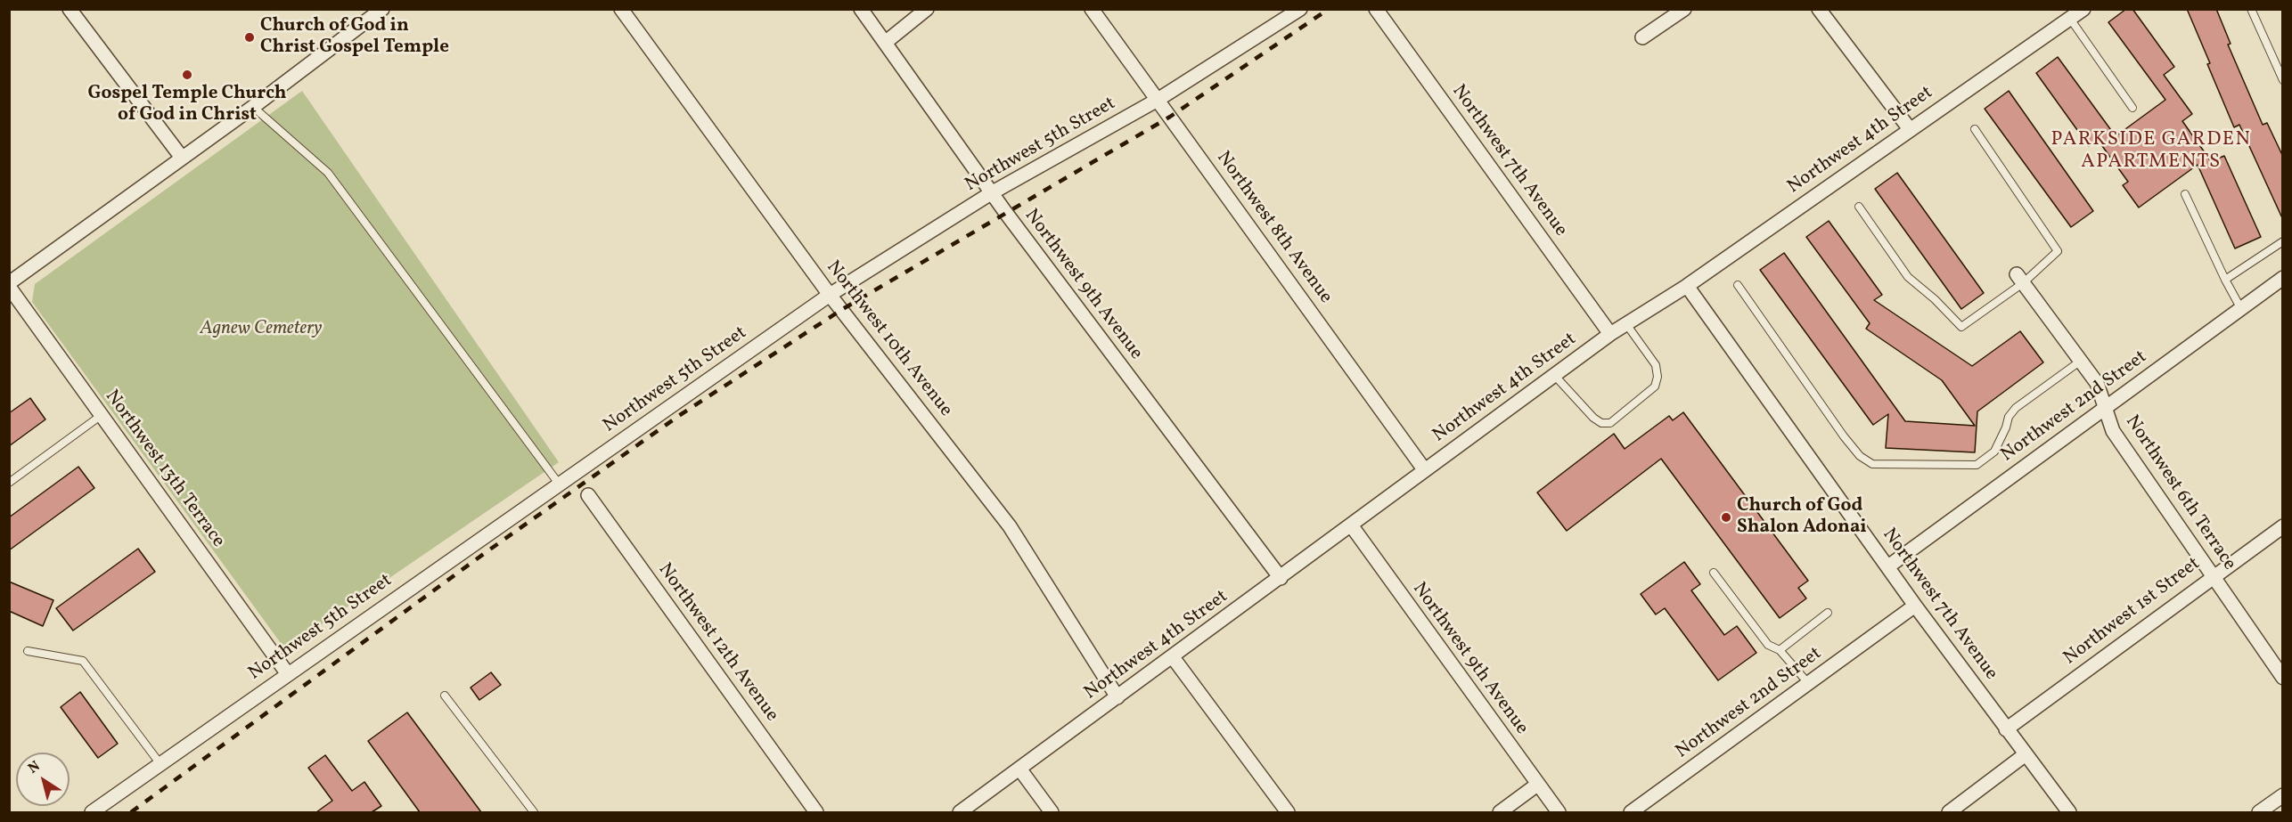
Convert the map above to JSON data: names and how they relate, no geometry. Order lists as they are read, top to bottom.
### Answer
{
  "streets": {
    "street": [
      "Northwest 4th Street",
      "Northwest 5th Street",
      "Northwest 7th Avenue",
      "Northwest 8th Avenue",
      "Northwest 9th Avenue",
      "Northwest 10th Avenue",
      "Northwest 2nd Street",
      "Northwest 13th Terrace",
      "Northwest 6th Terrace",
      "Northwest 1st Street",
      "Northwest 12th Avenue"
    ]
  },
  "crossings": [
    ["Northwest 4th Street", "Northwest 7th Avenue"],
    ["Northwest 4th Street", "Northwest 8th Avenue"],
    ["Northwest 4th Street", "Northwest 9th Avenue"],
    ["Northwest 4th Street", "Northwest 10th Avenue"],
    ["Northwest 5th Street", "Northwest 8th Avenue"],
    ["Northwest 5th Street", "Northwest 9th Avenue"],
    ["Northwest 5th Street", "Northwest 10th Avenue"],
    ["Northwest 5th Street", "Northwest 13th Terrace"],
    ["Northwest 7th Avenue", "Northwest 2nd Street"],
    ["Northwest 7th Avenue", "Northwest 1st Street"],
    ["Northwest 2nd Street", "Northwest 6th Terrace"],
    ["Northwest 6th Terrace", "Northwest 1st Street"]
  ],
  "districts": ["PARKSIDE GARDEN APARTMENTS"],
  "parks": ["Agnew Cemetery"],
  "places": ["Church of God in Christ Gospel Temple", "Gospel Temple Church of God in Christ", "Church of God Shalon Adonai"],
  "north": "top left"
}
